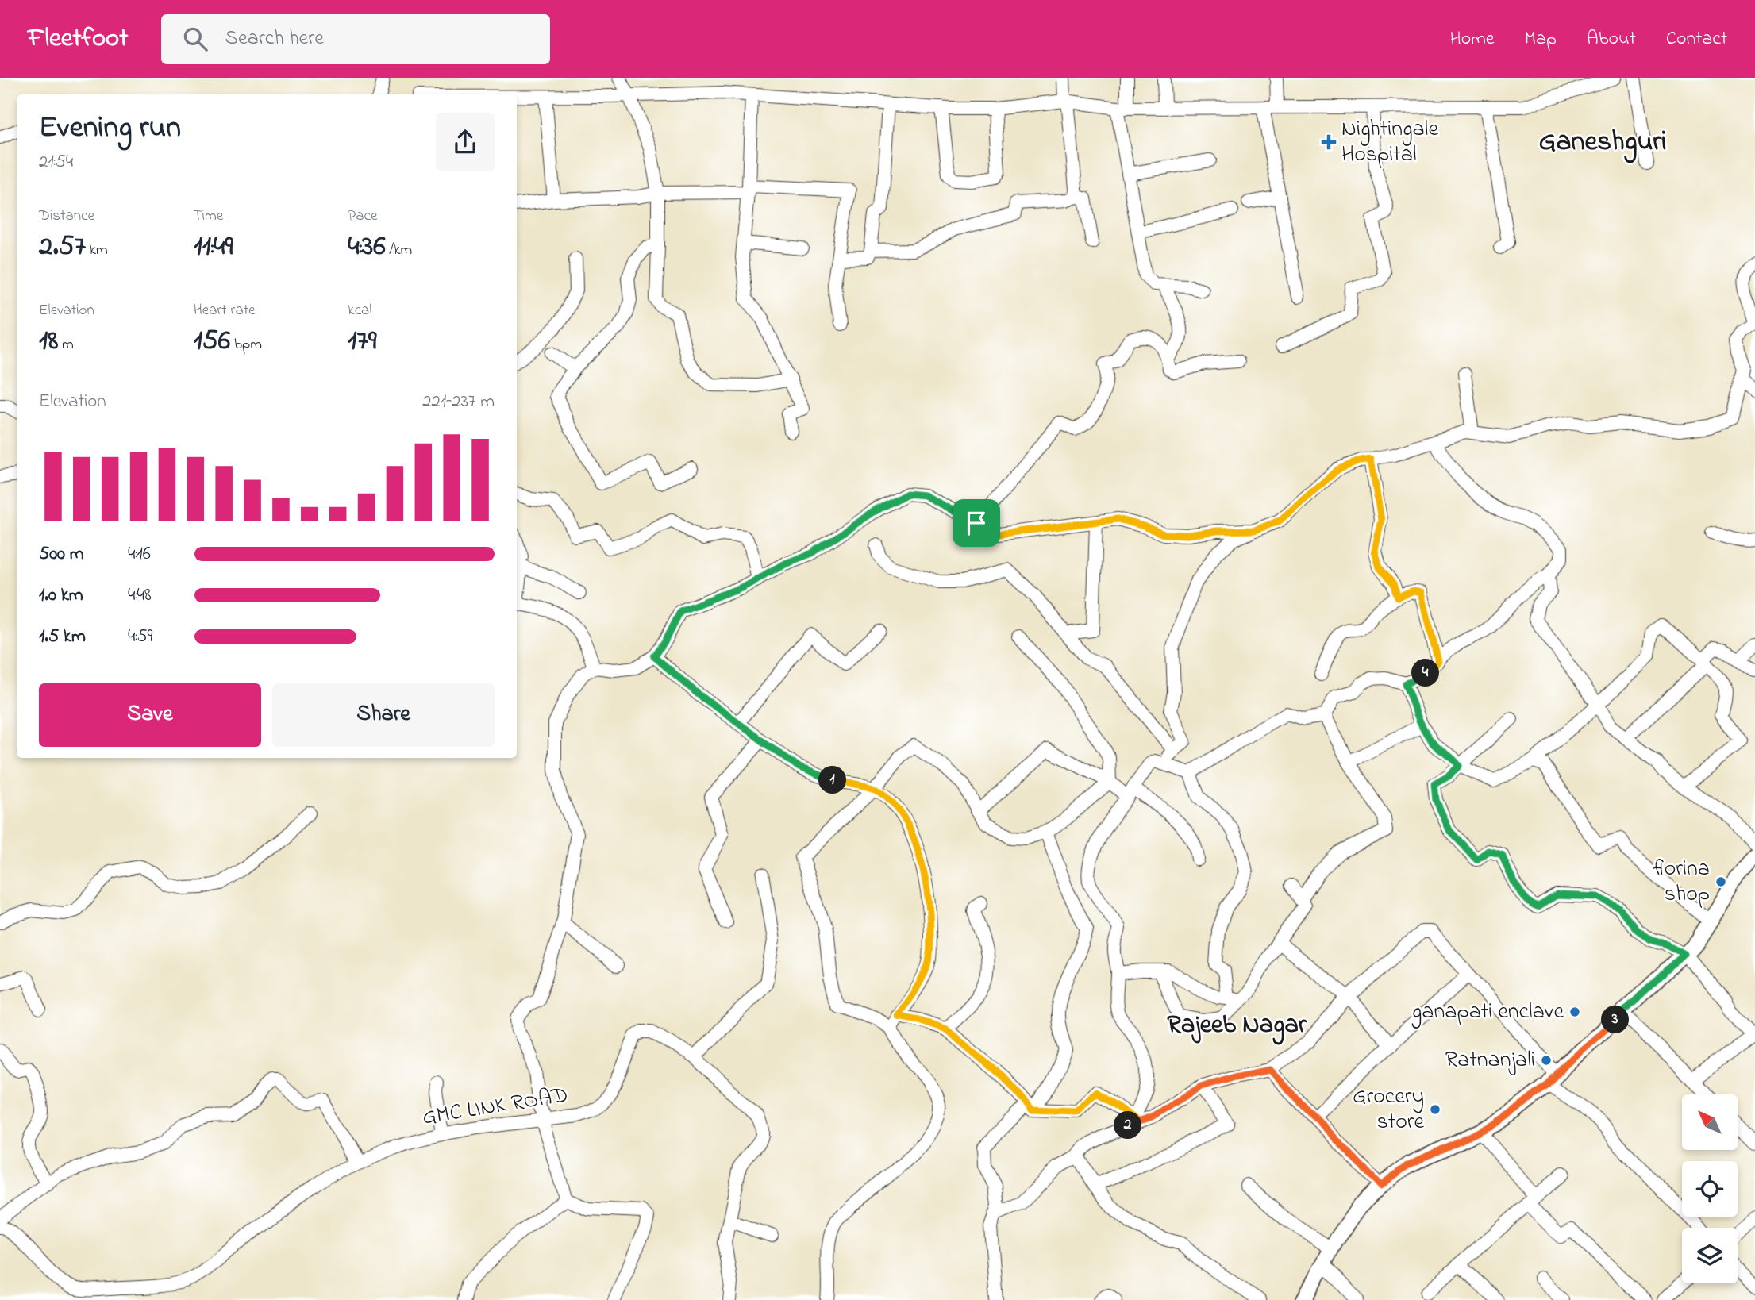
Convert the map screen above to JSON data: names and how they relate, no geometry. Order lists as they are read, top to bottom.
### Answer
{
  "streets": {
    "street": ["GMC LINK ROAD"]
  },
  "districts": ["Ganeshguri", "Rajeeb Nagar"],
  "places": {
    "health": ["Nightingale Hospital"],
    "other": [
      "florina shop",
      "ganapati enclave",
      "Ratnanjali",
      "Grocery store"
    ]
  },
  "north": "top left",
  "page": {
    "header": "Fleetfoot",
    "search": "Search here",
    "nav": [
      "Home",
      "Map",
      "About",
      "Contact"
    ],
    "heading": ["Evening run", "21:54"],
    "stats": [
      ["Distance", "2.57 km"],
      ["Time", "11:49"],
      ["Pace", "4:36 /km"],
      ["Elevation", "18 m"],
      ["Heart rate", "156 bpm"],
      ["kcal", "179"]
    ],
    "chart": ["Elevation", "221–237 m"],
    "list": [
      {
        "name": "500 m",
        "note": "4:16"
      },
      {
        "name": "1.0 km",
        "note": "4:48"
      },
      {
        "name": "1.5 km",
        "note": "4:59"
      }
    ],
    "pins": [
      "4",
      "1",
      "3",
      "2"
    ],
    "buttons": ["Save", "Share"]
  }
}
